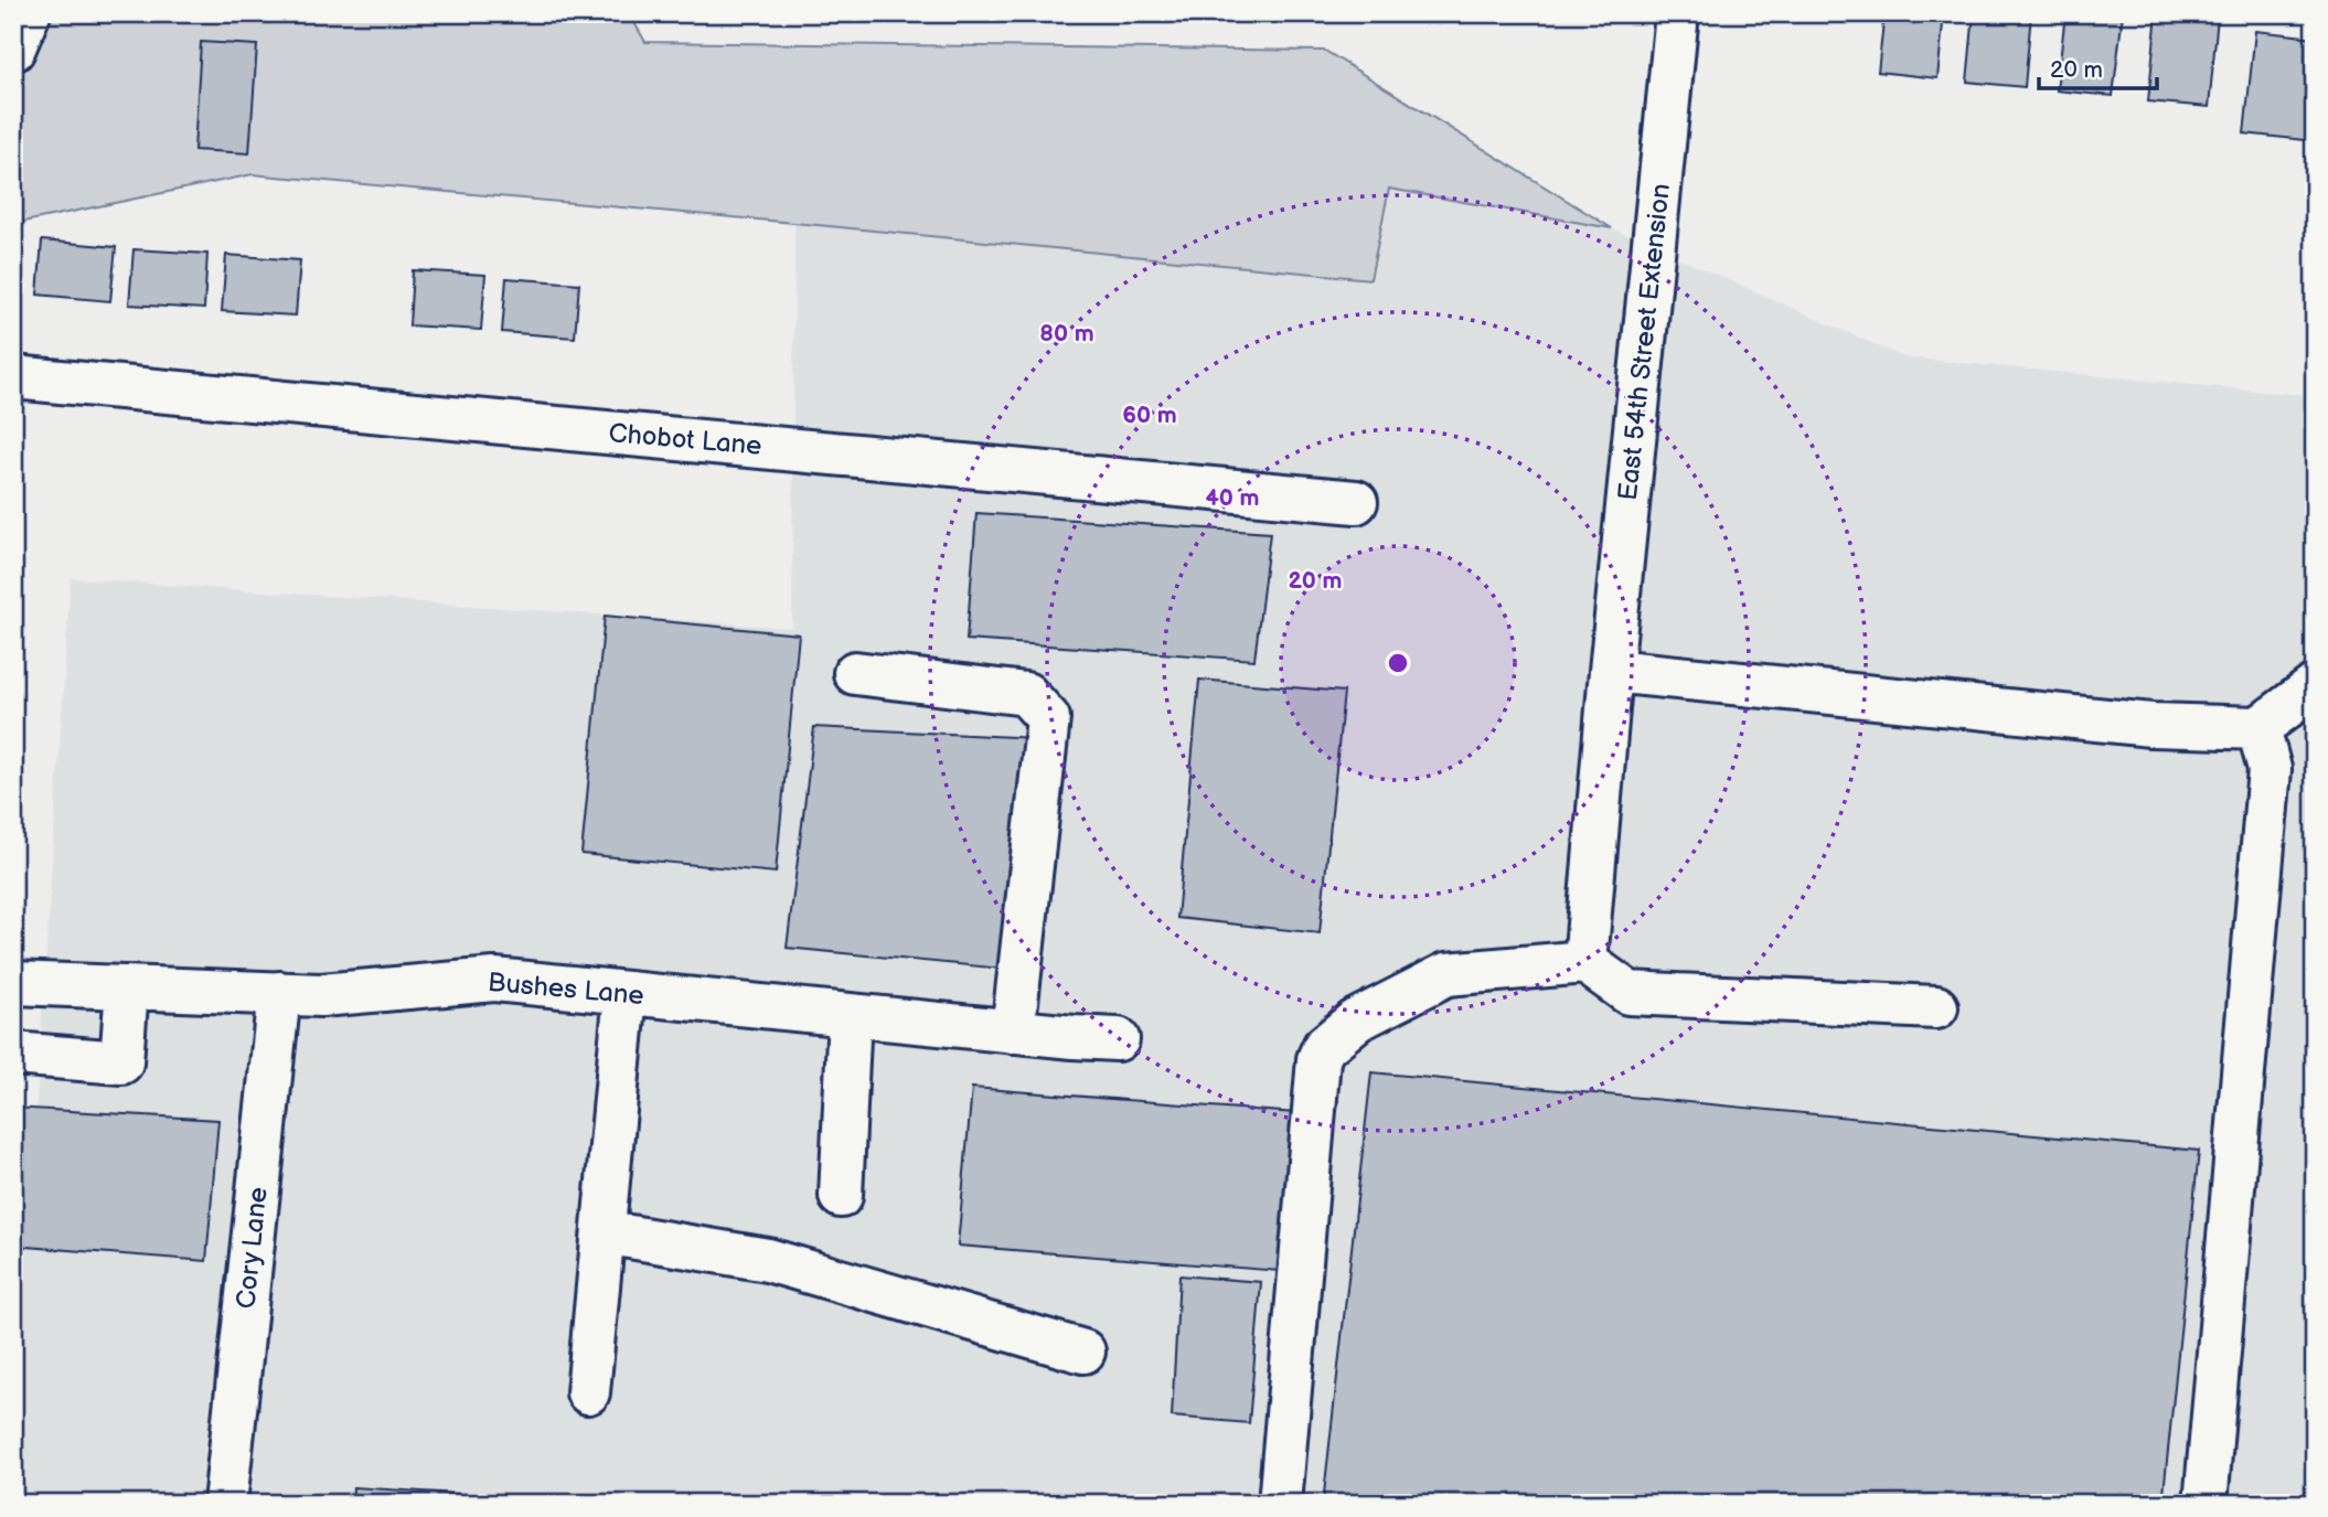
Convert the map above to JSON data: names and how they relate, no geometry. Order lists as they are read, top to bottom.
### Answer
{
  "streets": {
    "street": [
      "East 54th Street Extension",
      "Chobot Lane",
      "Bushes Lane",
      "Cory Lane"
    ]
  },
  "crossings": [
    ["Bushes Lane", "Cory Lane"]
  ],
  "scale_bar": "20 m",
  "rings": [
    "80 m",
    "60 m",
    "40 m",
    "20 m"
  ]
}
